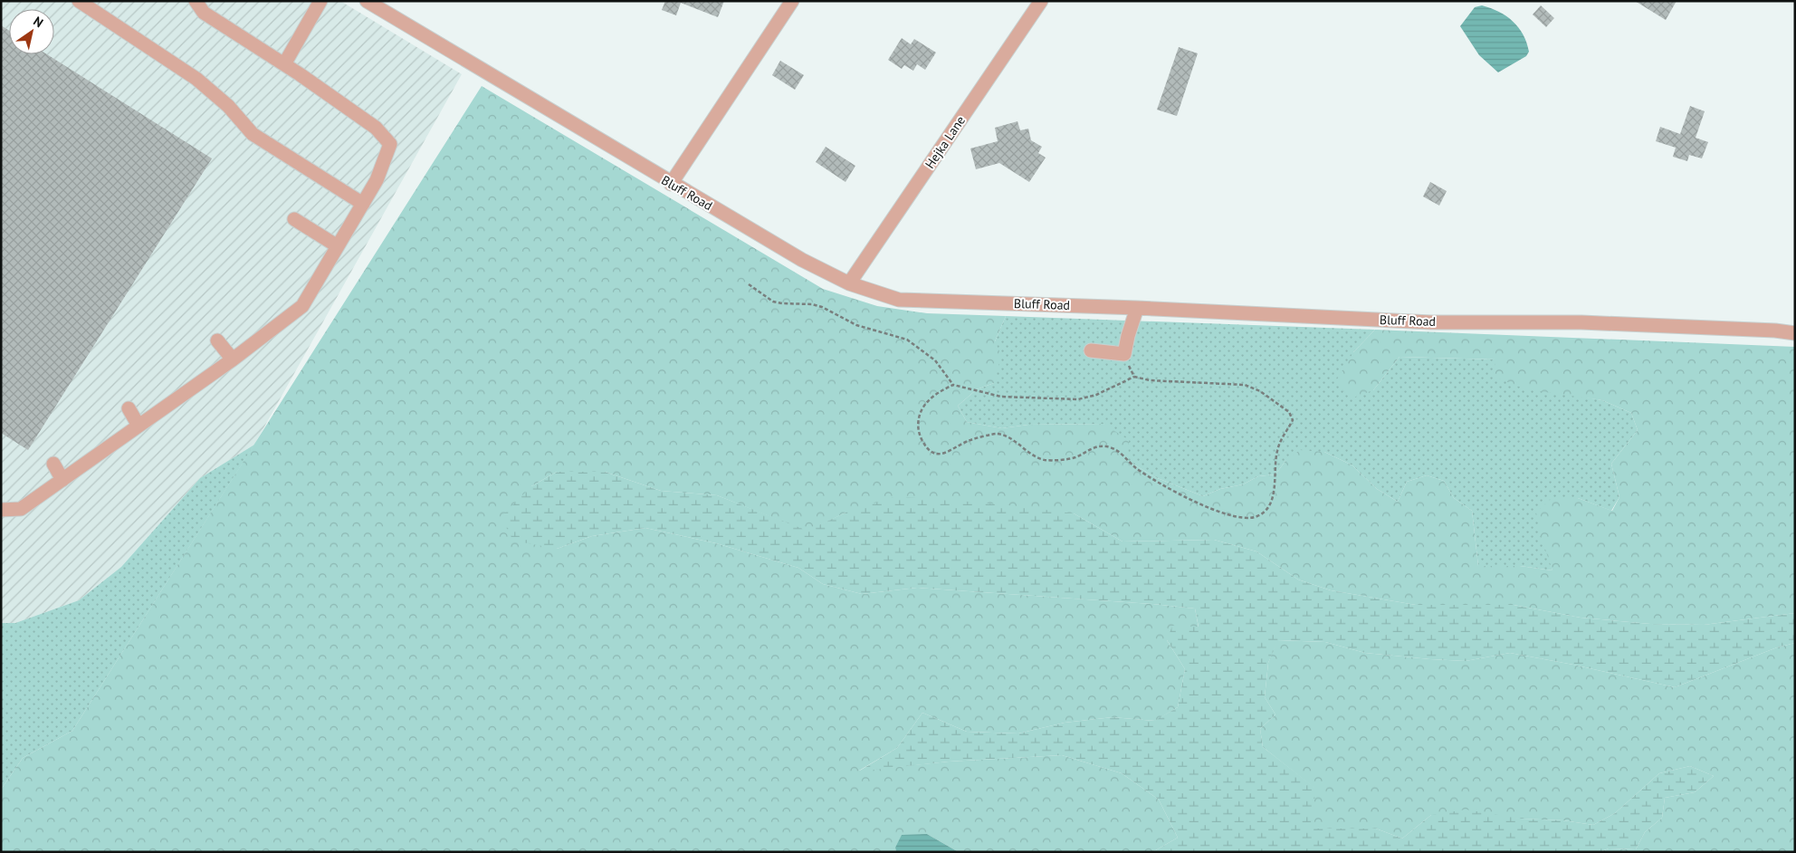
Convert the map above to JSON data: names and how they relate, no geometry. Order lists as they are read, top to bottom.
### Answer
{
  "streets": {
    "street": ["Hejka Lane", "Bluff Road"]
  },
  "crossings": [
    ["Hejka Lane", "Bluff Road"]
  ],
  "north": "top right"
}
